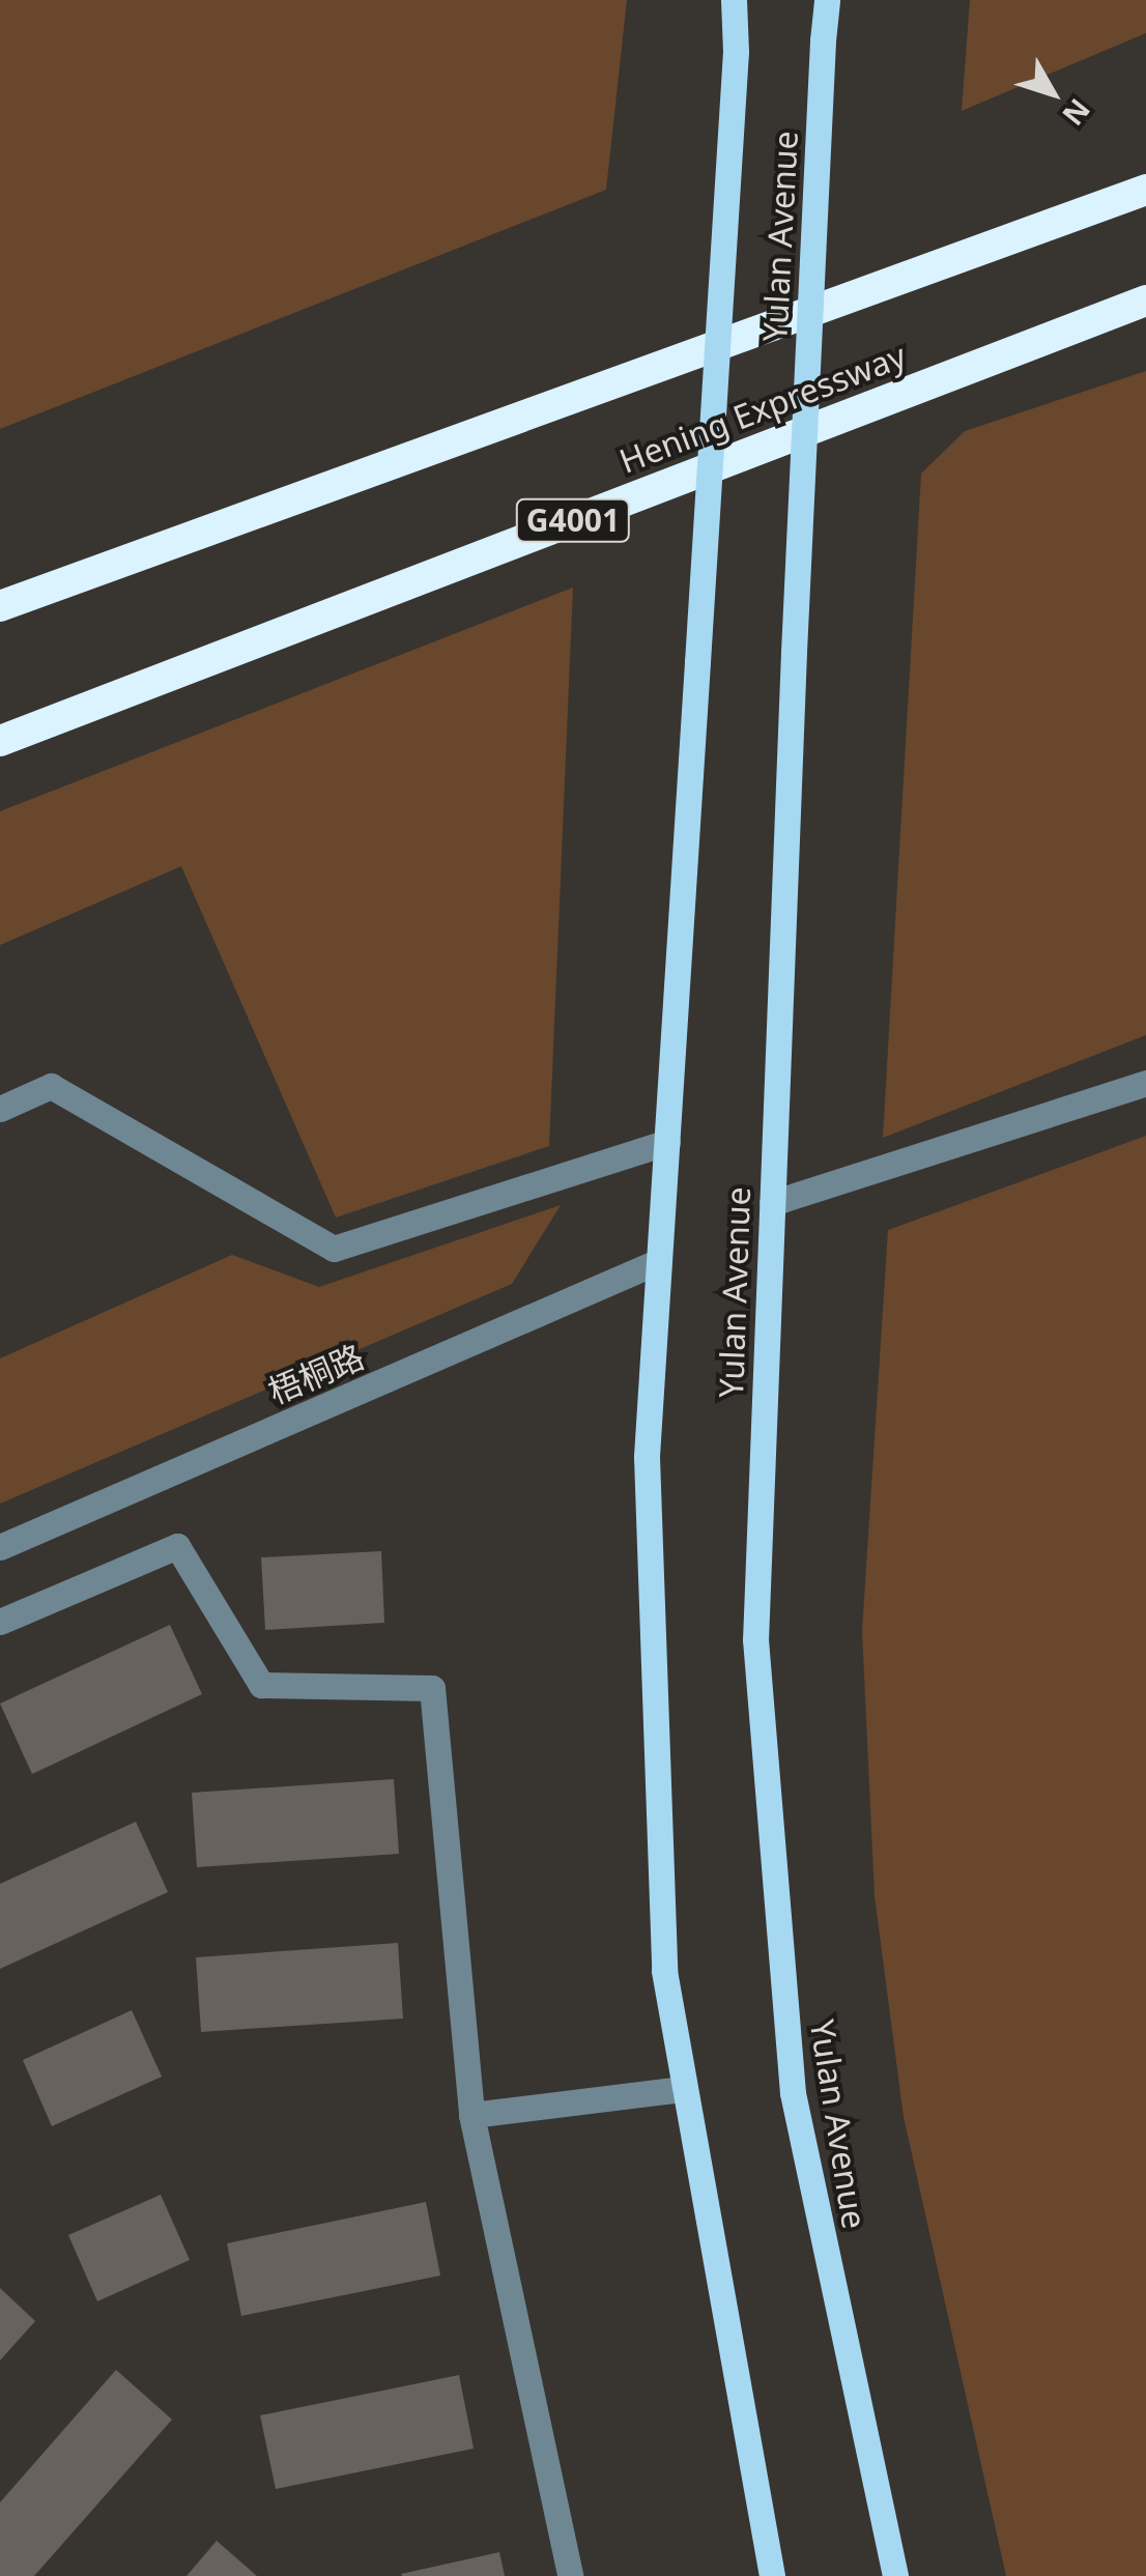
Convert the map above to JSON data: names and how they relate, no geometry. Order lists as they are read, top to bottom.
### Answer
{
  "streets": {
    "highway": ["Hening Expressway", "G4001"],
    "main road": ["Yulan Avenue"],
    "street": ["梧桐路"]
  },
  "crossings": [
    ["Yulan Avenue", "梧桐路"]
  ],
  "north": "bottom right"
}
